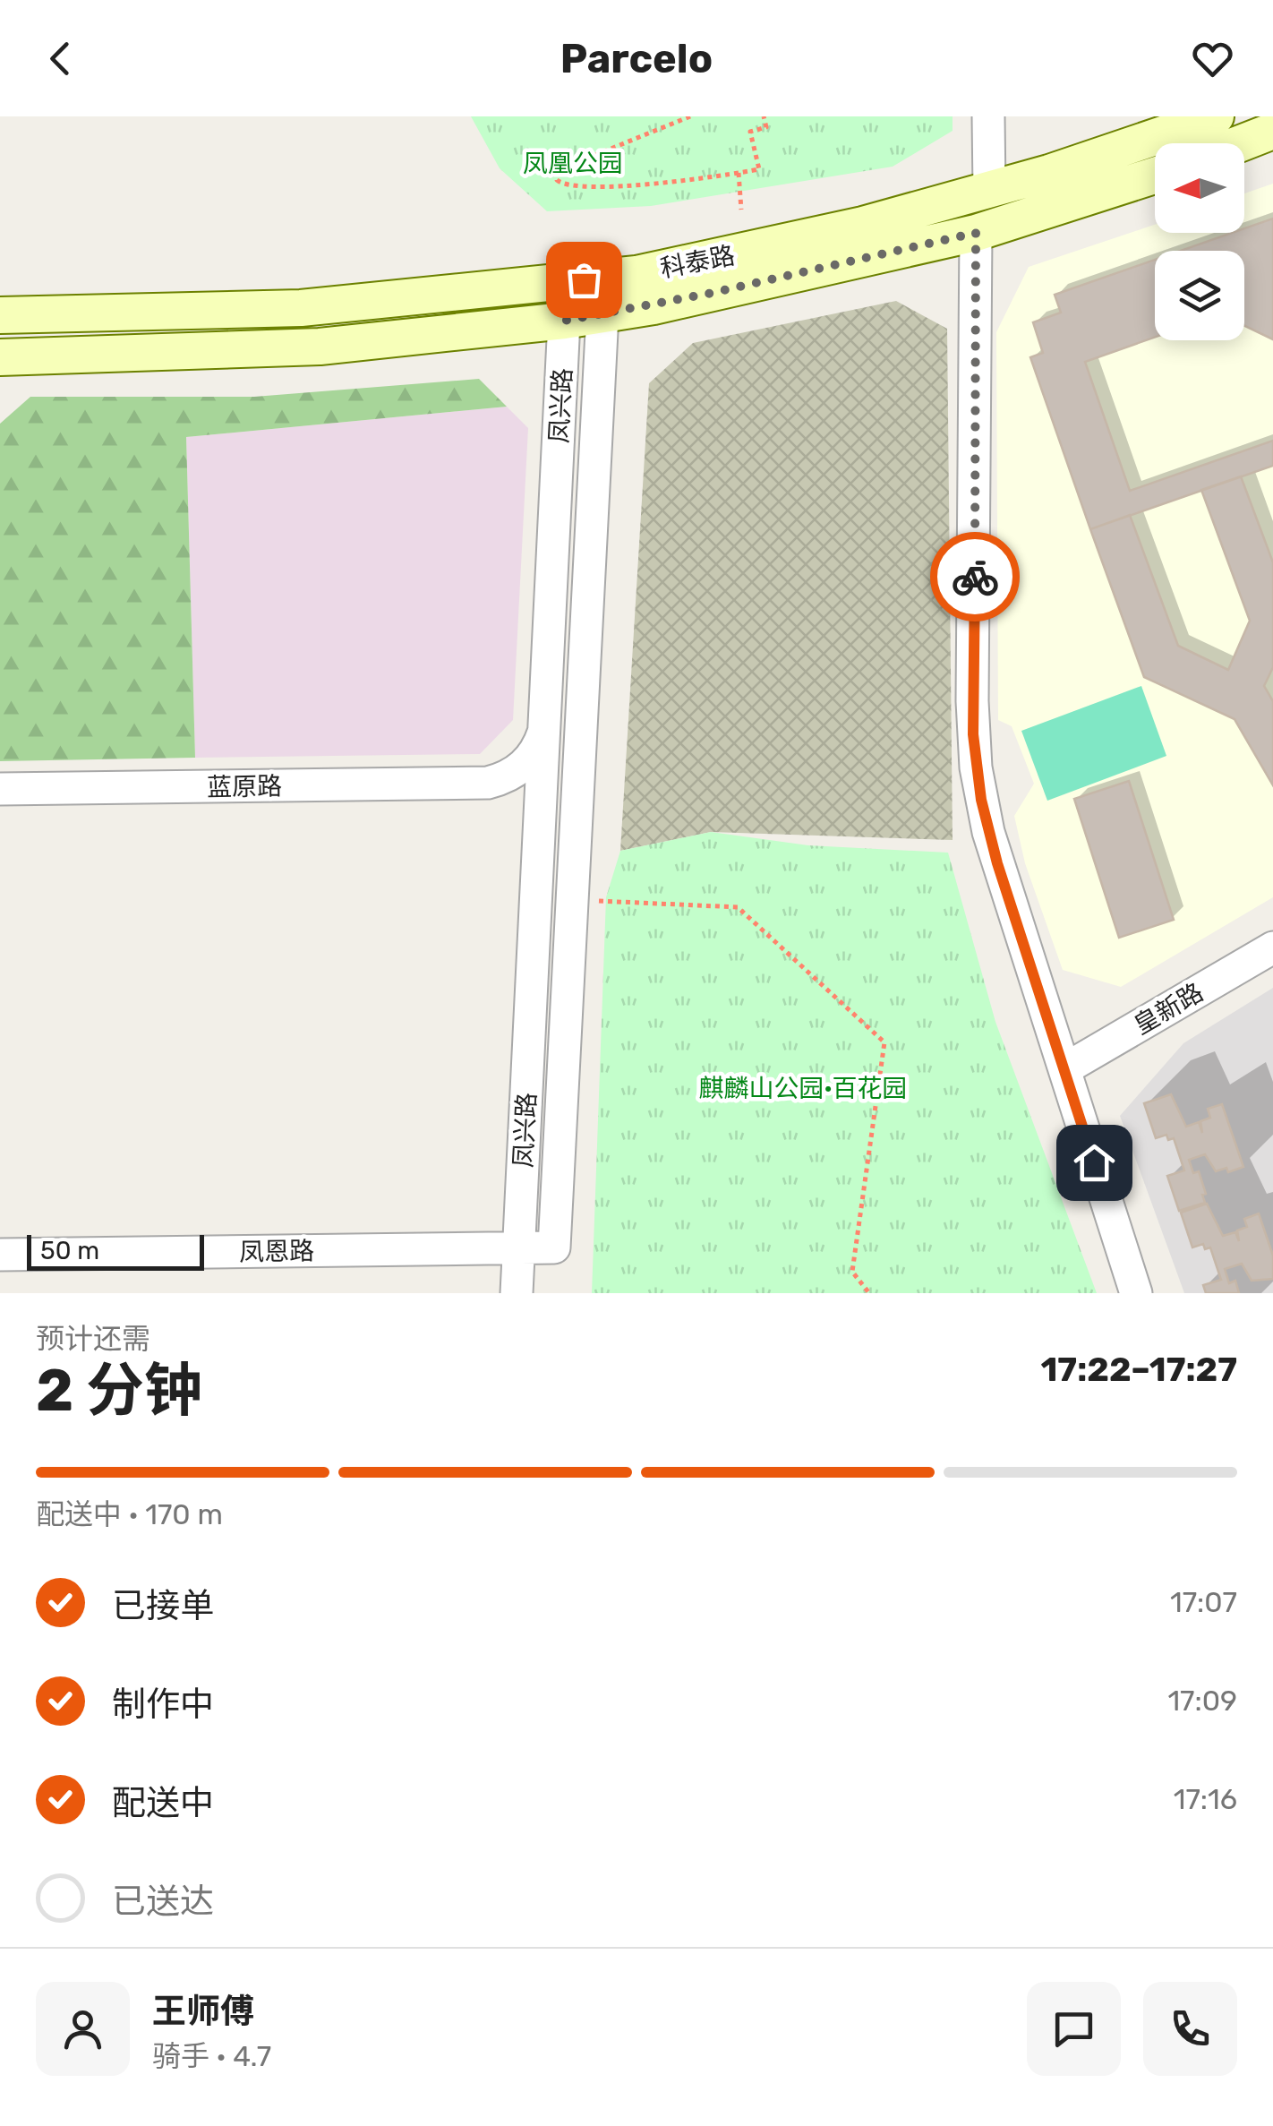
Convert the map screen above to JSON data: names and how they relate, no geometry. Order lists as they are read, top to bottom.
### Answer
{
  "streets": {
    "main road": ["科泰路"],
    "street": [
      "凤兴路",
      "蓝原路",
      "皇新路",
      "凤恩路"
    ]
  },
  "crossings": [
    ["科泰路", "凤兴路"],
    ["凤兴路", "蓝原路"],
    ["凤兴路", "凤恩路"]
  ],
  "parks": ["凤凰公园", "麒麟山公园·百花园"],
  "scale_bar": "50 m",
  "north": "left",
  "page": {
    "header": "Parcelo",
    "scale": "50 m",
    "heading": ["2 分钟", "预计还需", "17:22–17:27"],
    "panel": ["王师傅", "骑手 · 4.7"],
    "bar": "配送中 · 170 m",
    "list": [
      ["已接单", "17:07"],
      ["制作中", "17:09"],
      ["配送中", "17:16"],
      "已送达"
    ]
  }
}
